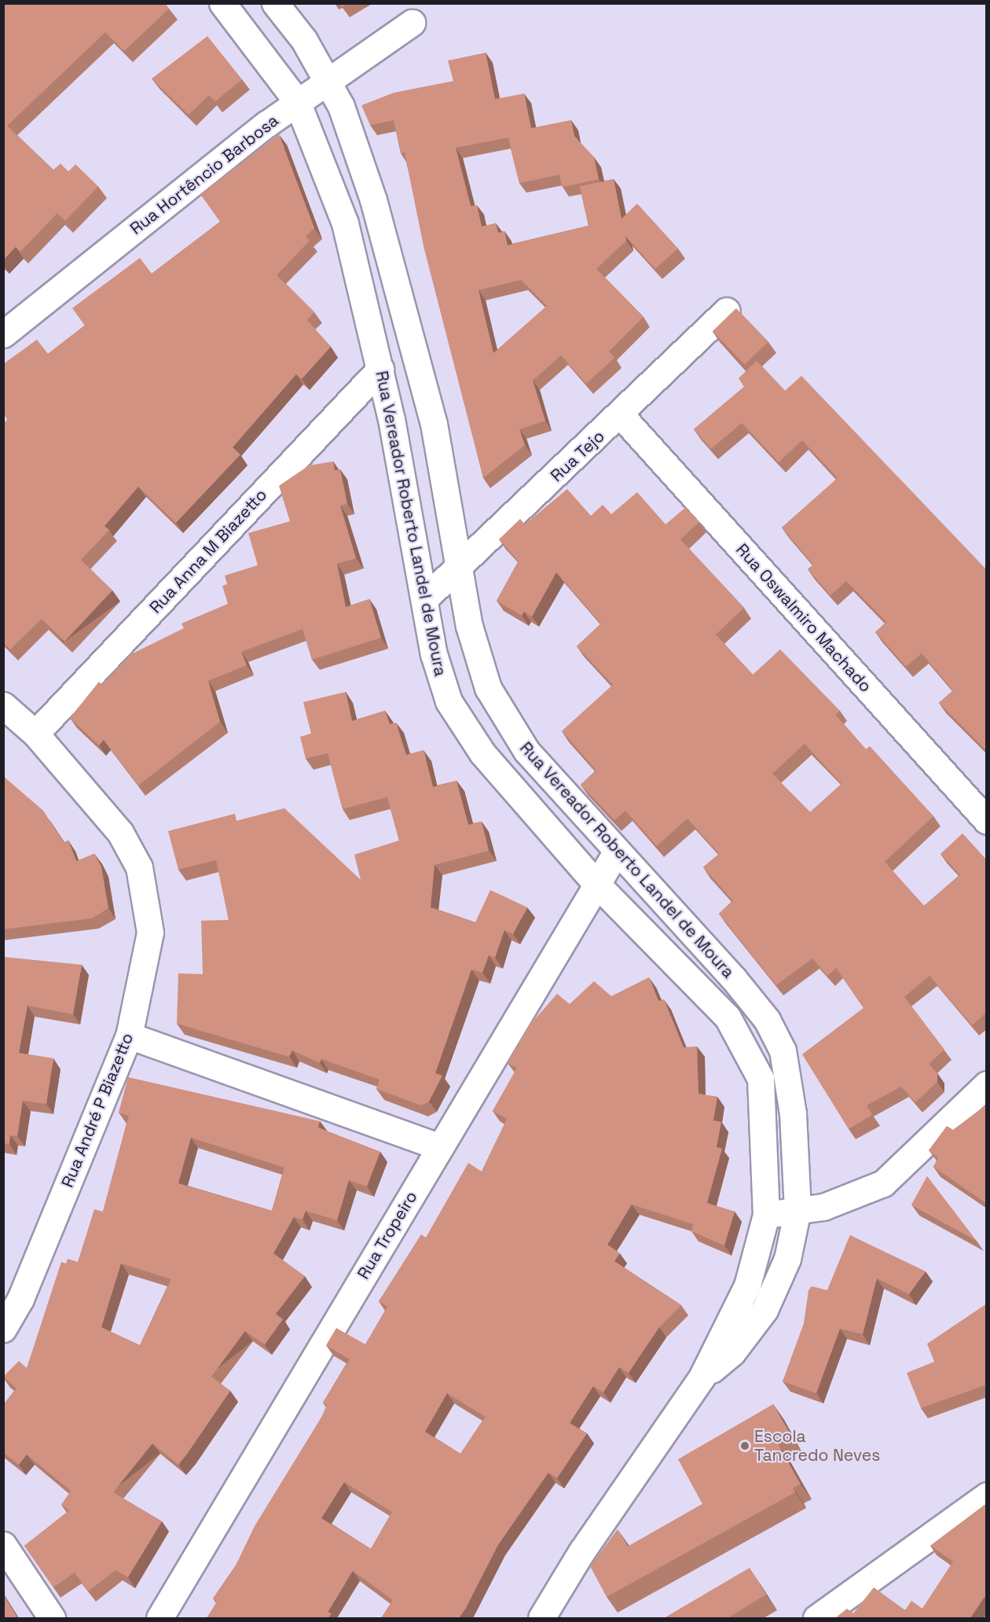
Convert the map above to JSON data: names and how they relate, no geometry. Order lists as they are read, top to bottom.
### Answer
{
  "streets": {
    "street": [
      "Rua Hortêncio Barbosa",
      "Rua Tejo",
      "Rua Vereador Roberto Landel de Moura",
      "Rua Anna M Biazetto",
      "Rua Oswalmiro Machado",
      "Rua André P Biazetto",
      "Rua Tropeiro"
    ]
  },
  "crossings": [
    ["Rua Hortêncio Barbosa", "Rua Vereador Roberto Landel de Moura"],
    ["Rua Tejo", "Rua Vereador Roberto Landel de Moura"],
    ["Rua Tejo", "Rua Oswalmiro Machado"],
    ["Rua Vereador Roberto Landel de Moura", "Rua Anna M Biazetto"],
    ["Rua Vereador Roberto Landel de Moura", "Rua Tropeiro"],
    ["Rua Anna M Biazetto", "Rua André P Biazetto"]
  ],
  "places": ["Escola Tancredo Neves"]
}
